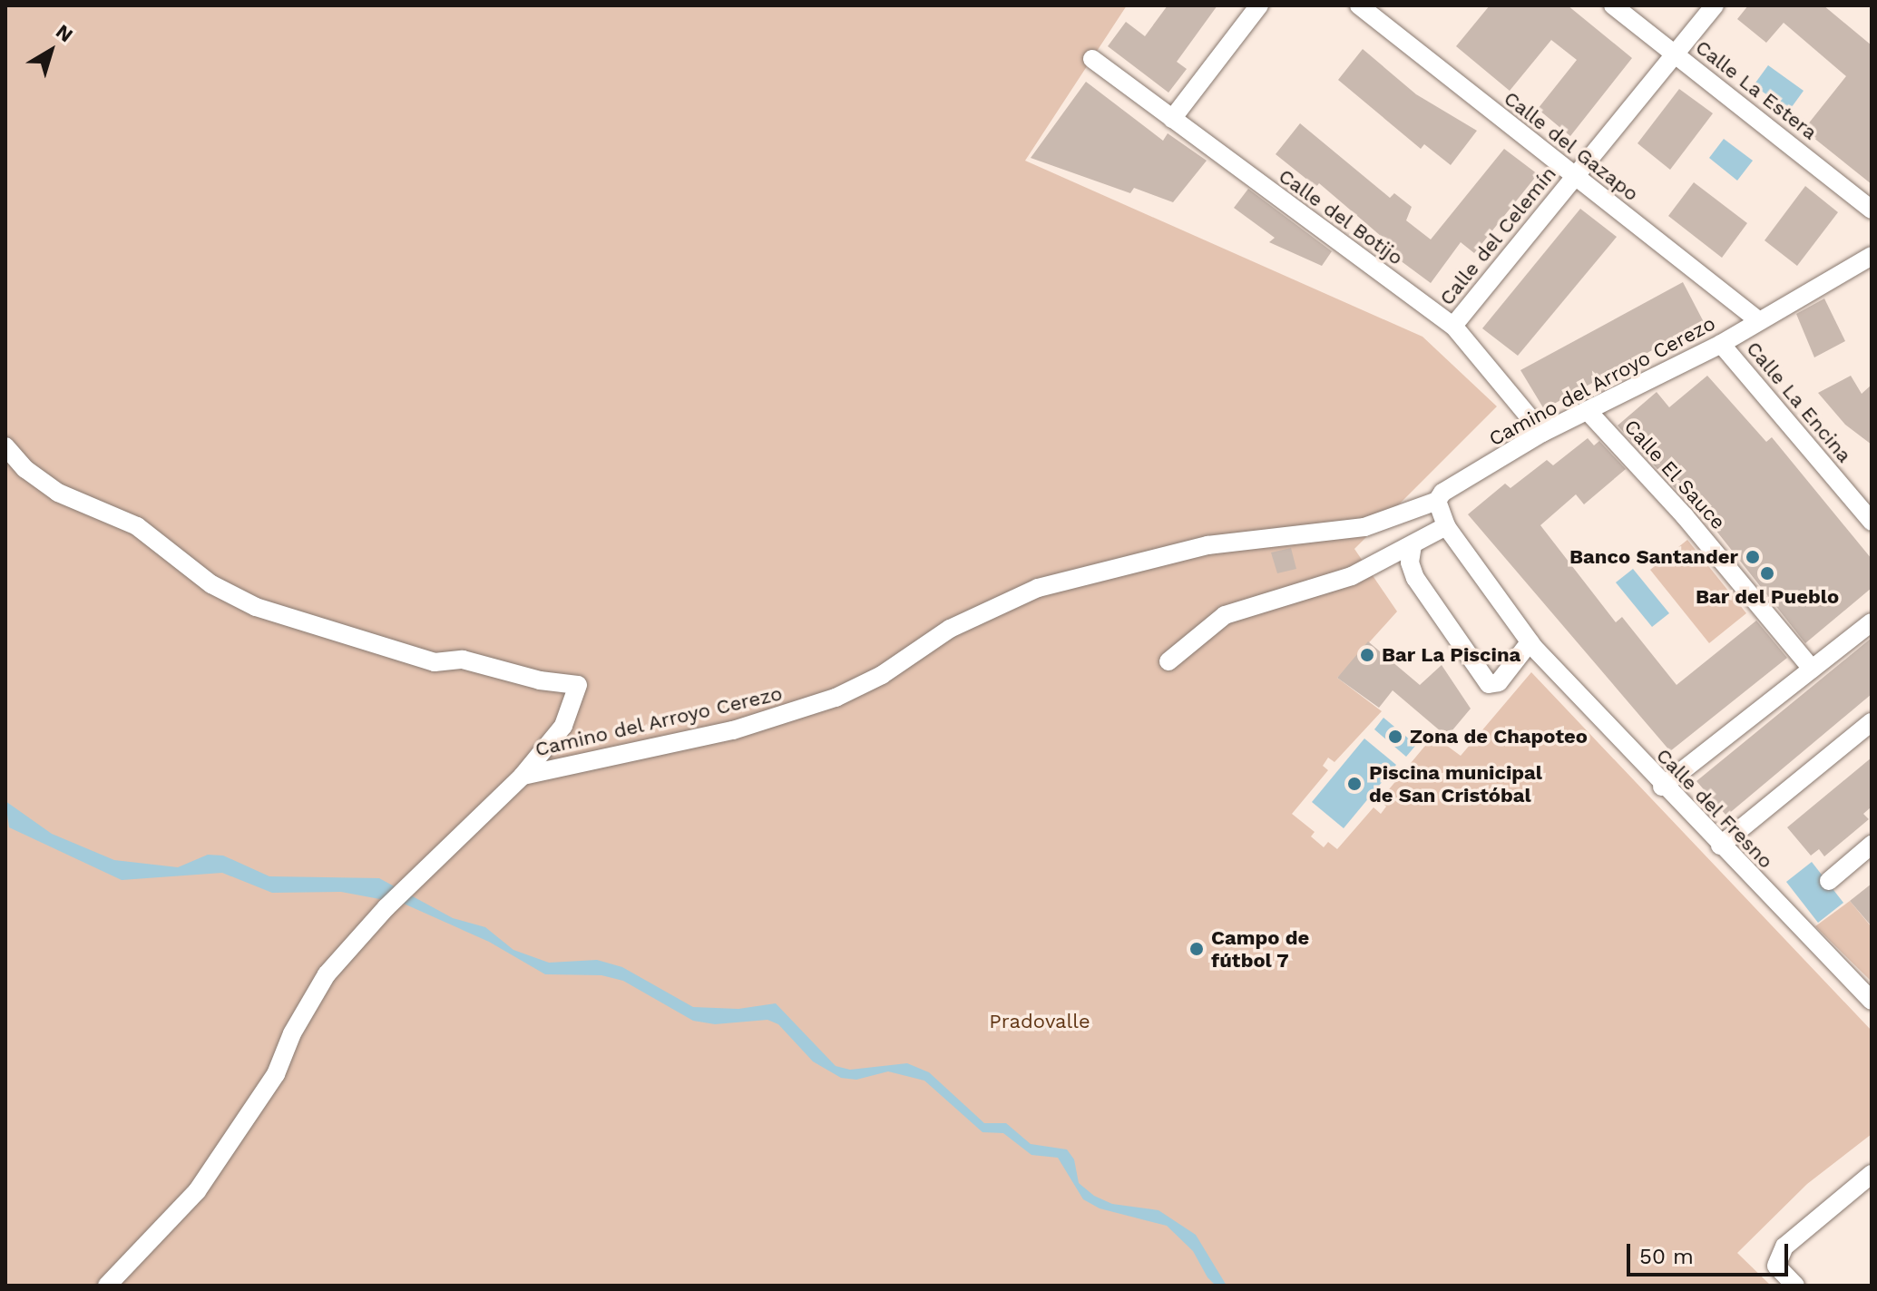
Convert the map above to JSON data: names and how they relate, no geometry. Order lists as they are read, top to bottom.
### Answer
{
  "streets": {
    "street": [
      "Calle La Estera",
      "Calle del Gazapo",
      "Calle del Botijo",
      "Calle del Celemín",
      "Camino del Arroyo Cerezo",
      "Calle La Encina",
      "Calle El Sauce",
      "Calle del Fresno"
    ]
  },
  "crossings": [
    ["Calle La Estera", "Calle del Celemín"],
    ["Calle del Gazapo", "Calle del Celemín"],
    ["Calle del Gazapo", "Camino del Arroyo Cerezo"],
    ["Calle del Botijo", "Calle del Celemín"],
    ["Calle del Botijo", "Camino del Arroyo Cerezo"],
    ["Camino del Arroyo Cerezo", "Calle La Encina"],
    ["Camino del Arroyo Cerezo", "Calle El Sauce"],
    ["Camino del Arroyo Cerezo", "Calle del Fresno"]
  ],
  "parks": ["Pradovalle"],
  "places": [
    "Banco Santander",
    "Bar del Pueblo",
    "Bar La Piscina",
    "Zona de Chapoteo",
    "Piscina municipal de San Cristóbal",
    "Campo de fútbol 7"
  ],
  "scale_bar": "50 m",
  "north": "top right"
}
